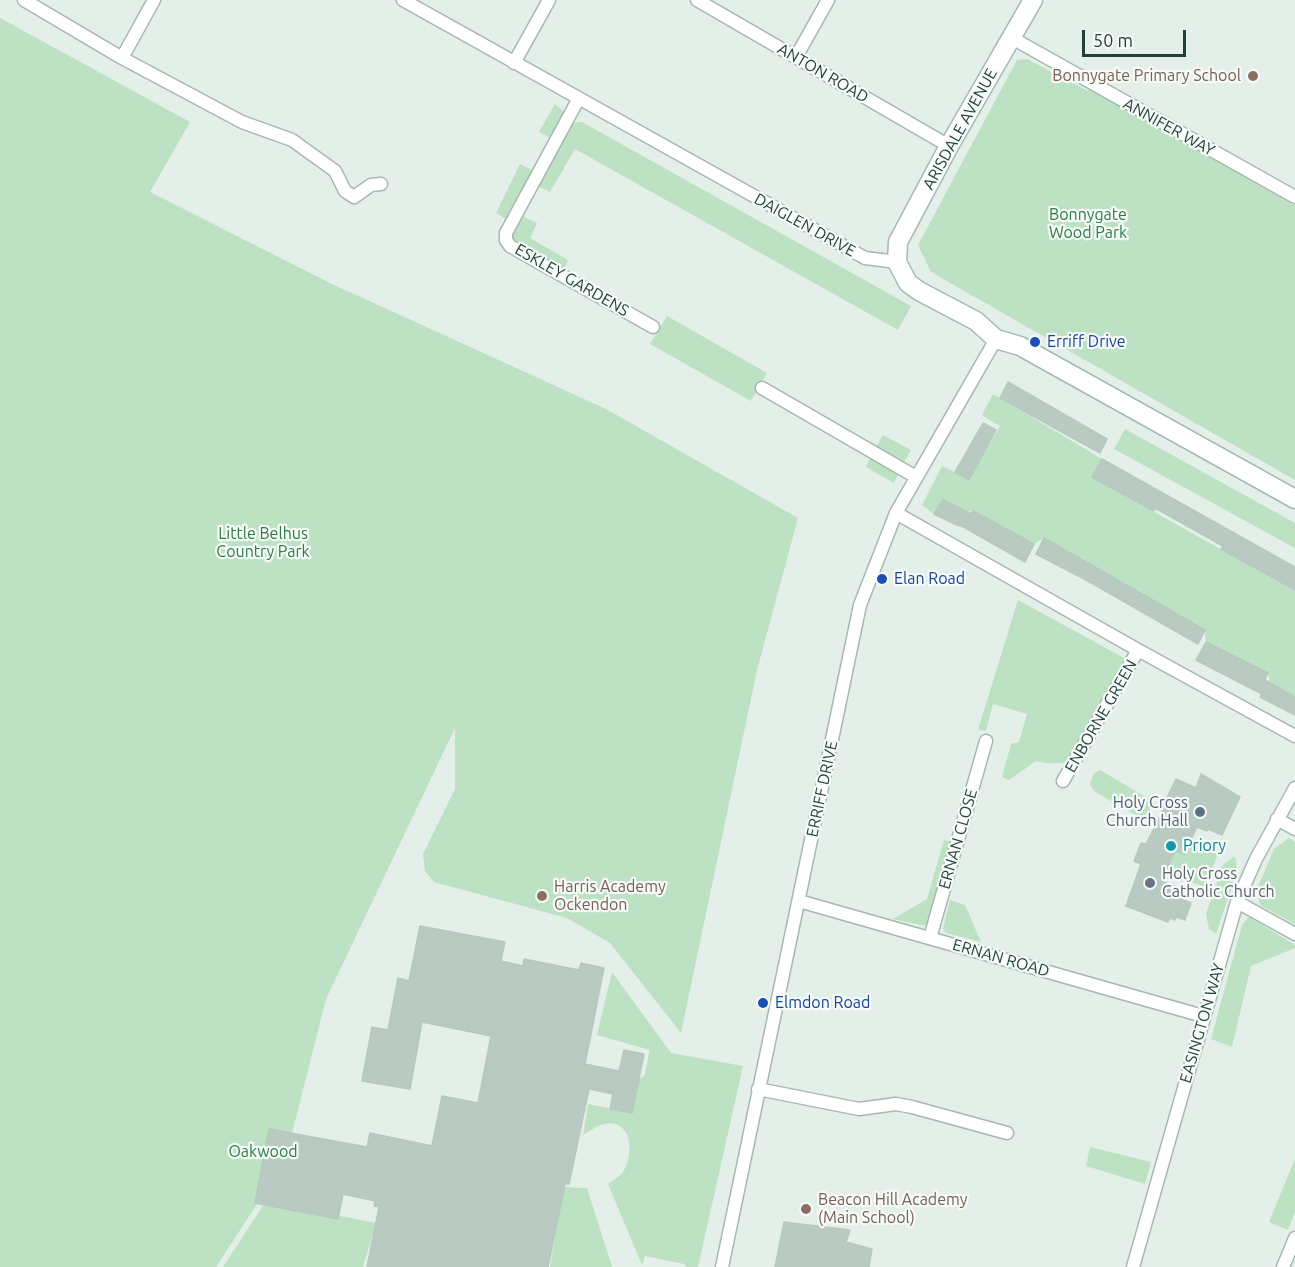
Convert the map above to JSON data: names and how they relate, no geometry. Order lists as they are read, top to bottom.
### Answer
{
  "streets": {
    "street": [
      "ANTON ROAD",
      "ANNIFER WAY",
      "ARISDALE AVENUE",
      "DAIGLEN DRIVE",
      "ESKLEY GARDENS",
      "ENBORNE GREEN",
      "ERRIFF DRIVE",
      "ERNAN CLOSE",
      "ERNAN ROAD",
      "EASINGTON WAY"
    ]
  },
  "crossings": [
    ["ANTON ROAD", "ARISDALE AVENUE"],
    ["ANNIFER WAY", "ARISDALE AVENUE"],
    ["ARISDALE AVENUE", "DAIGLEN DRIVE"],
    ["DAIGLEN DRIVE", "ESKLEY GARDENS"],
    ["ERRIFF DRIVE", "ERNAN ROAD"],
    ["ERNAN CLOSE", "ERNAN ROAD"],
    ["ERNAN ROAD", "EASINGTON WAY"]
  ],
  "parks": ["Bonnygate Wood Park", "Little Belhus Country Park", "Oakwood"],
  "places": [
    "Bonnygate Primary School",
    "Erriff Drive",
    "Elan Road",
    "Holy Cross Church Hall",
    "Priory",
    "Holy Cross Catholic Church",
    "Harris Academy Ockendon",
    "Elmdon Road",
    "Beacon Hill Academy (Main School)"
  ],
  "scale_bar": "50 m"
}
